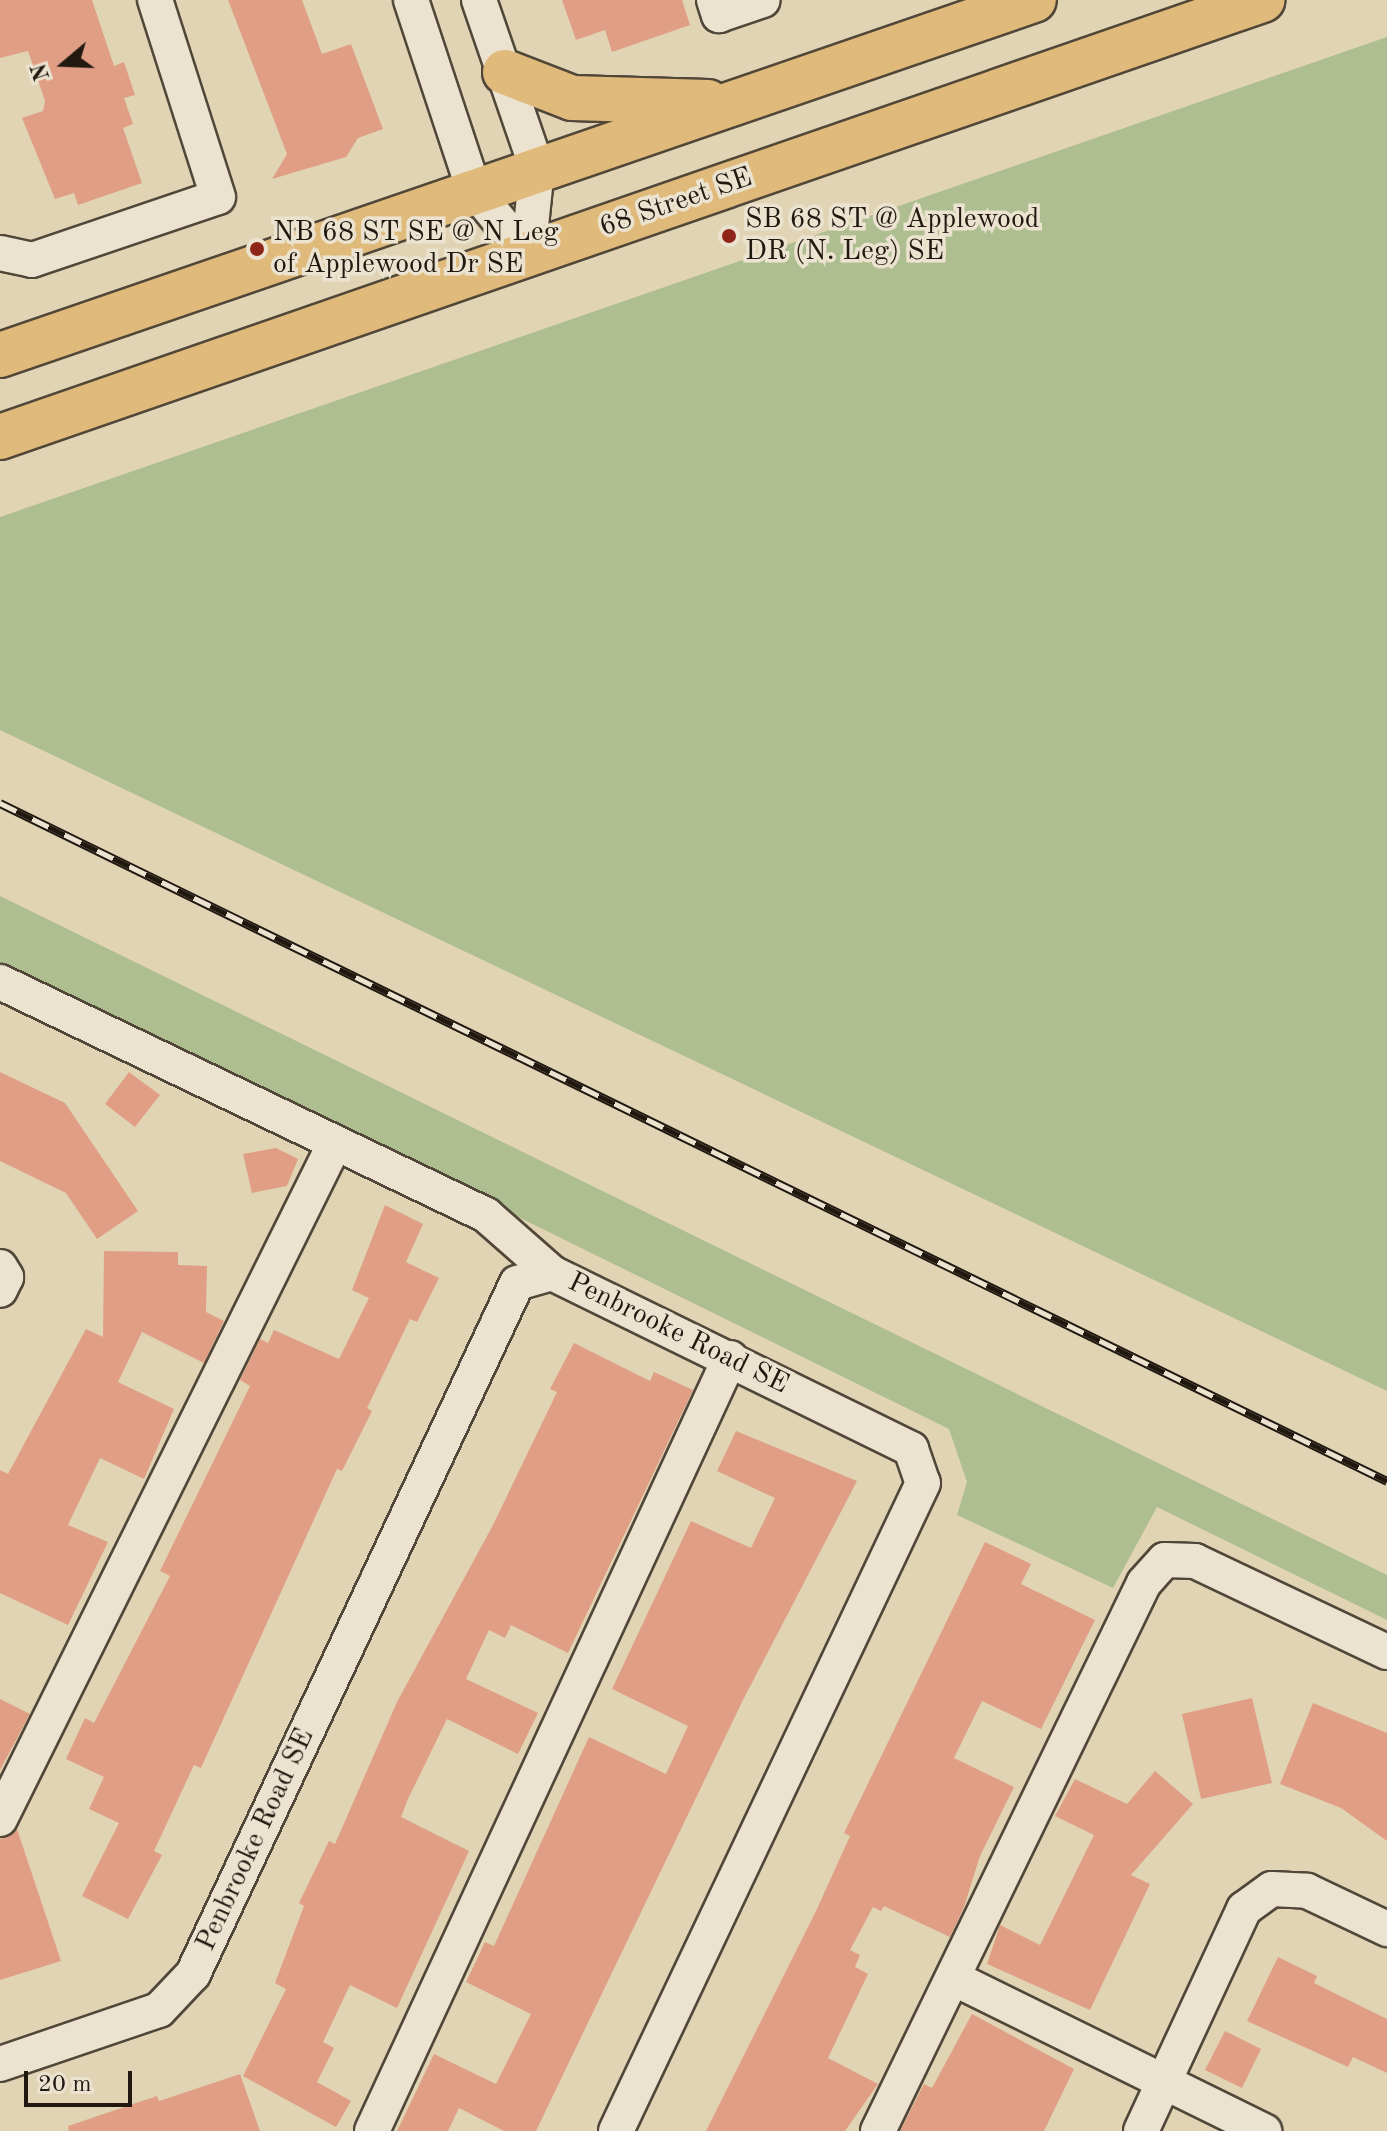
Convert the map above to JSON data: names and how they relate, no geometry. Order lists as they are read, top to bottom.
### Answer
{
  "streets": {
    "main road": ["68 Street SE"],
    "street": ["Penbrooke Road SE"]
  },
  "places": ["SB 68 ST @ Applewood DR (N. Leg) SE", "NB 68 ST SE @ N Leg of Applewood Dr SE"],
  "scale_bar": "20 m",
  "north": "left"
}
